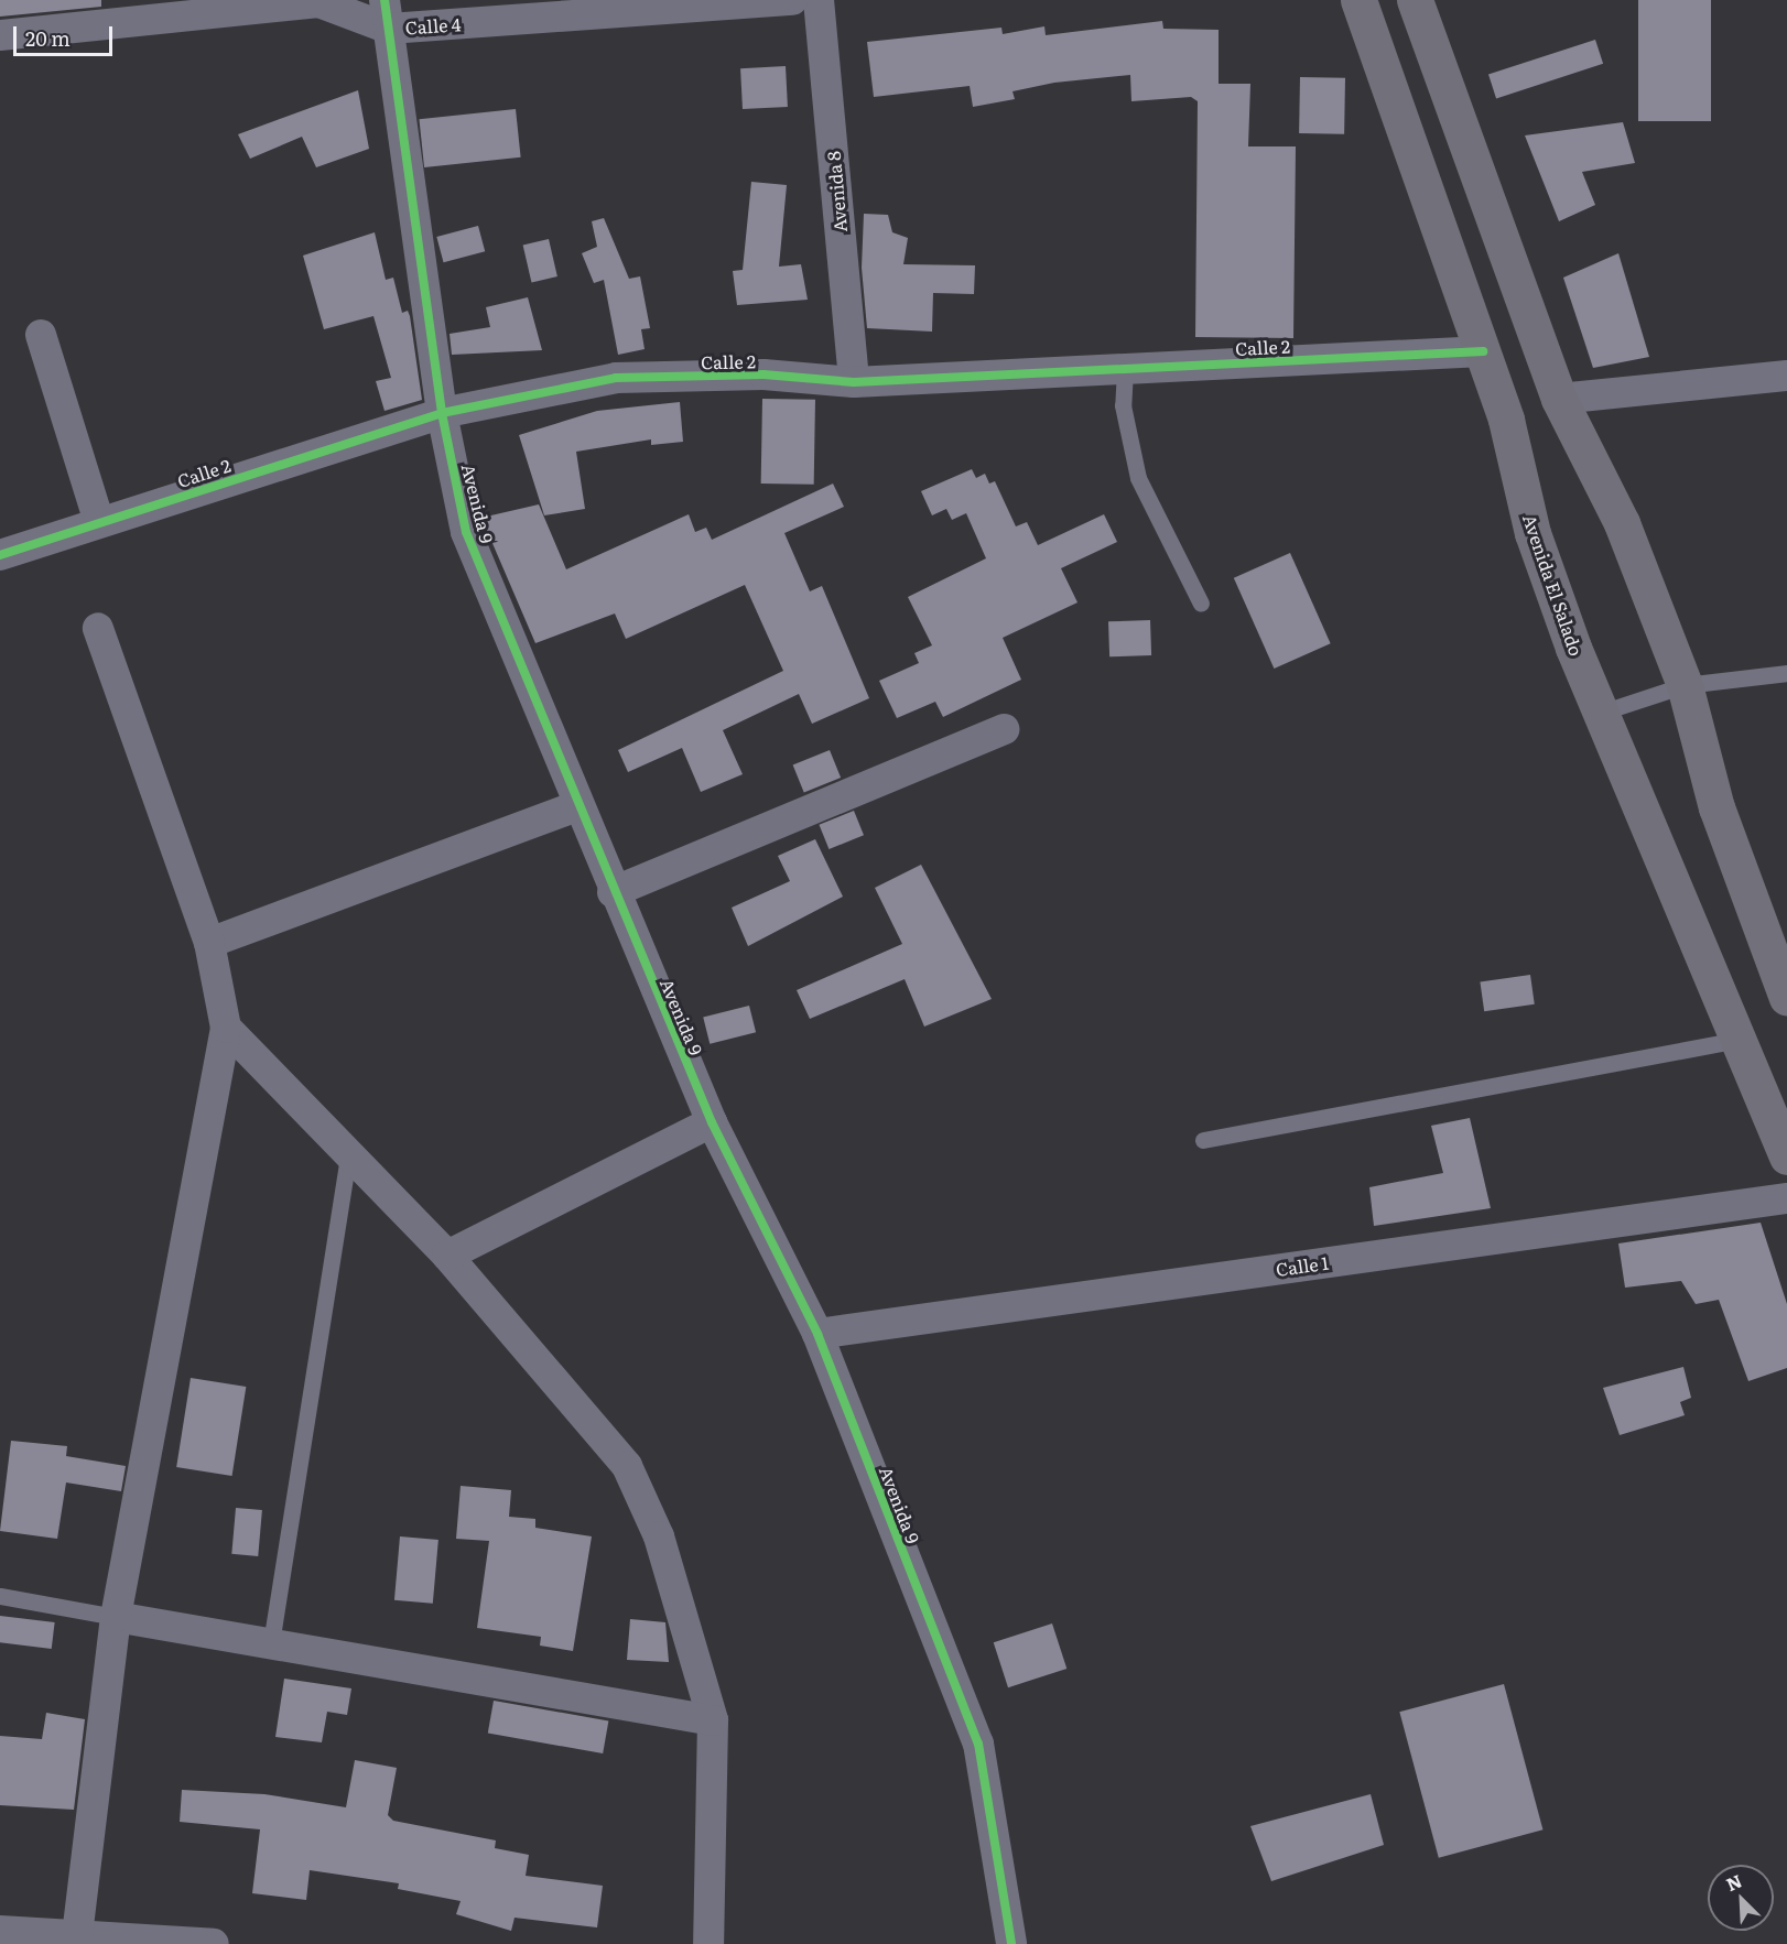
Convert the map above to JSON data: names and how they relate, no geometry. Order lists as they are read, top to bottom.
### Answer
{
  "streets": {
    "main road": ["Avenida El Salado"],
    "street": [
      "Calle 4",
      "Avenida 8",
      "Calle 2",
      "Avenida 9",
      "Calle 1"
    ]
  },
  "crossings": [
    ["Calle 4", "Avenida 9"],
    ["Avenida 8", "Calle 2"],
    ["Calle 2", "Avenida 9"],
    ["Calle 2", "Avenida El Salado"],
    ["Avenida 9", "Calle 1"]
  ],
  "scale_bar": "20 m",
  "north": "top left"
}
